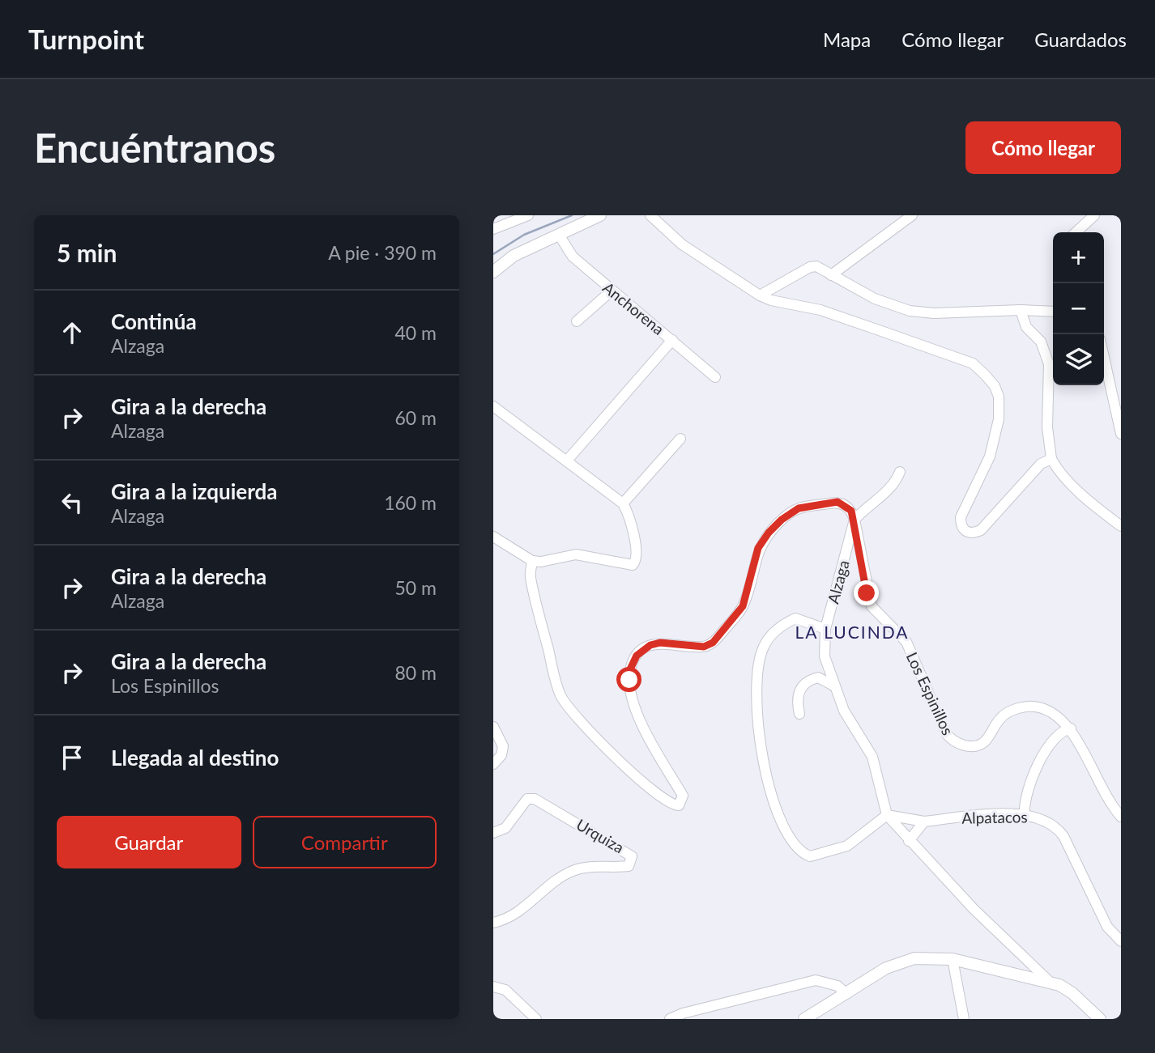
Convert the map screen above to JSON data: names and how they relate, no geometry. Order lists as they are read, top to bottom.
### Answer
{
  "streets": {
    "street": [
      "Anchorena",
      "Alzaga",
      "Los Espinillos",
      "Alpatacos",
      "Urquiza"
    ]
  },
  "crossings": [
    ["Alzaga", "Los Espinillos"],
    ["Alzaga", "Alpatacos"]
  ],
  "districts": ["LA LUCINDA"],
  "page": {
    "header": "Turnpoint",
    "nav": ["Mapa", "Cómo llegar", "Guardados"],
    "buttons": [
      "Cómo llegar",
      ["Guardar", "Compartir"]
    ],
    "title": "Encuéntranos",
    "heading": ["5 min", "A pie · 390 m"],
    "map_buttons": ["+", "−"],
    "list": [
      ["Continúa", "Alzaga", "40 m"],
      ["Gira a la derecha", "Alzaga", "60 m"],
      ["Gira a la izquierda", "Alzaga", "160 m"],
      ["Gira a la derecha", "Alzaga", "50 m"],
      ["Gira a la derecha", "Los Espinillos", "80 m"],
      "Llegada al destino"
    ]
  }
}
